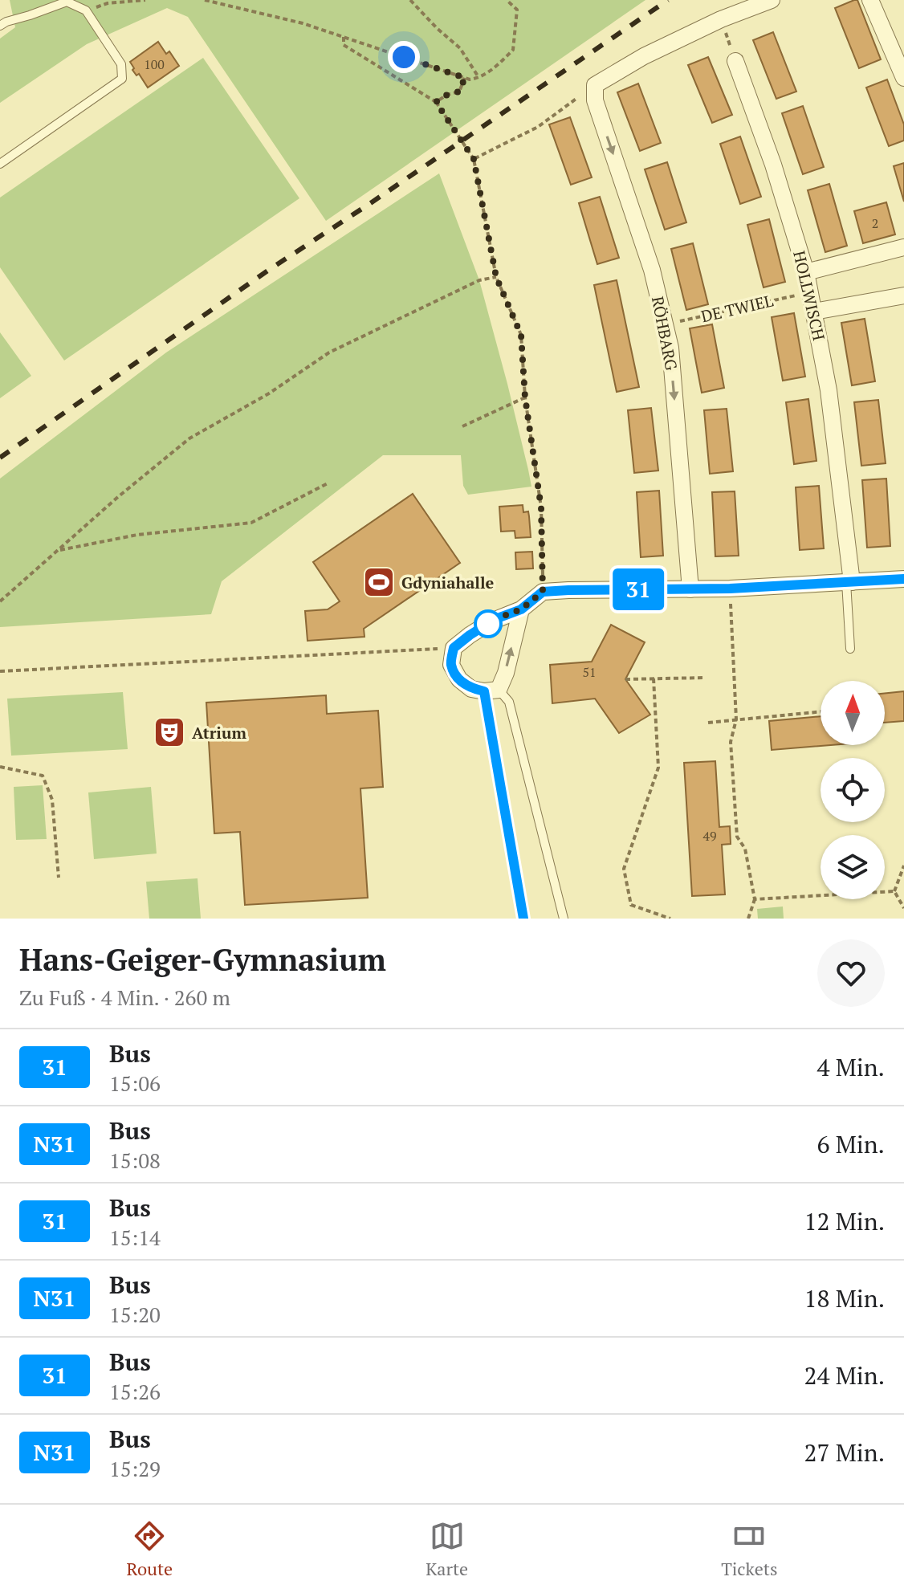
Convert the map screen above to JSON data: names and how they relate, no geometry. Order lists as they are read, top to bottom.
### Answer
{
  "streets": {
    "street": ["HOLLWISCH", "RÖHBARG"],
    "path": ["DE TWIEL"]
  },
  "crossings": [
    ["HOLLWISCH", "DE TWIEL"],
    ["DE TWIEL", "RÖHBARG"]
  ],
  "one_way": ["RÖHBARG"],
  "places": {
    "sports": ["Gdyniahalle"],
    "theatre": ["Atrium"]
  },
  "lines": ["bus line 31"],
  "house_numbers": [
    "100",
    "2",
    "51",
    "49"
  ],
  "north": "top",
  "page": {
    "on_map": "31",
    "heading": ["Hans-Geiger-Gymnasium", "Zu Fuß · 4 Min. · 260 m"],
    "list": [
      {
        "mark": "31",
        "name": "Bus",
        "note": "15:06",
        "value": "4 Min."
      },
      {
        "mark": "N31",
        "name": "Bus",
        "note": "15:08",
        "value": "6 Min."
      },
      {
        "mark": "31",
        "name": "Bus",
        "note": "15:14",
        "value": "12 Min."
      },
      {
        "mark": "N31",
        "name": "Bus",
        "note": "15:20",
        "value": "18 Min."
      },
      {
        "mark": "31",
        "name": "Bus",
        "note": "15:26",
        "value": "24 Min."
      },
      {
        "mark": "N31",
        "name": "Bus",
        "note": "15:29",
        "value": "27 Min."
      }
    ],
    "tabs": ["Route", "Karte", "Tickets"]
  }
}
